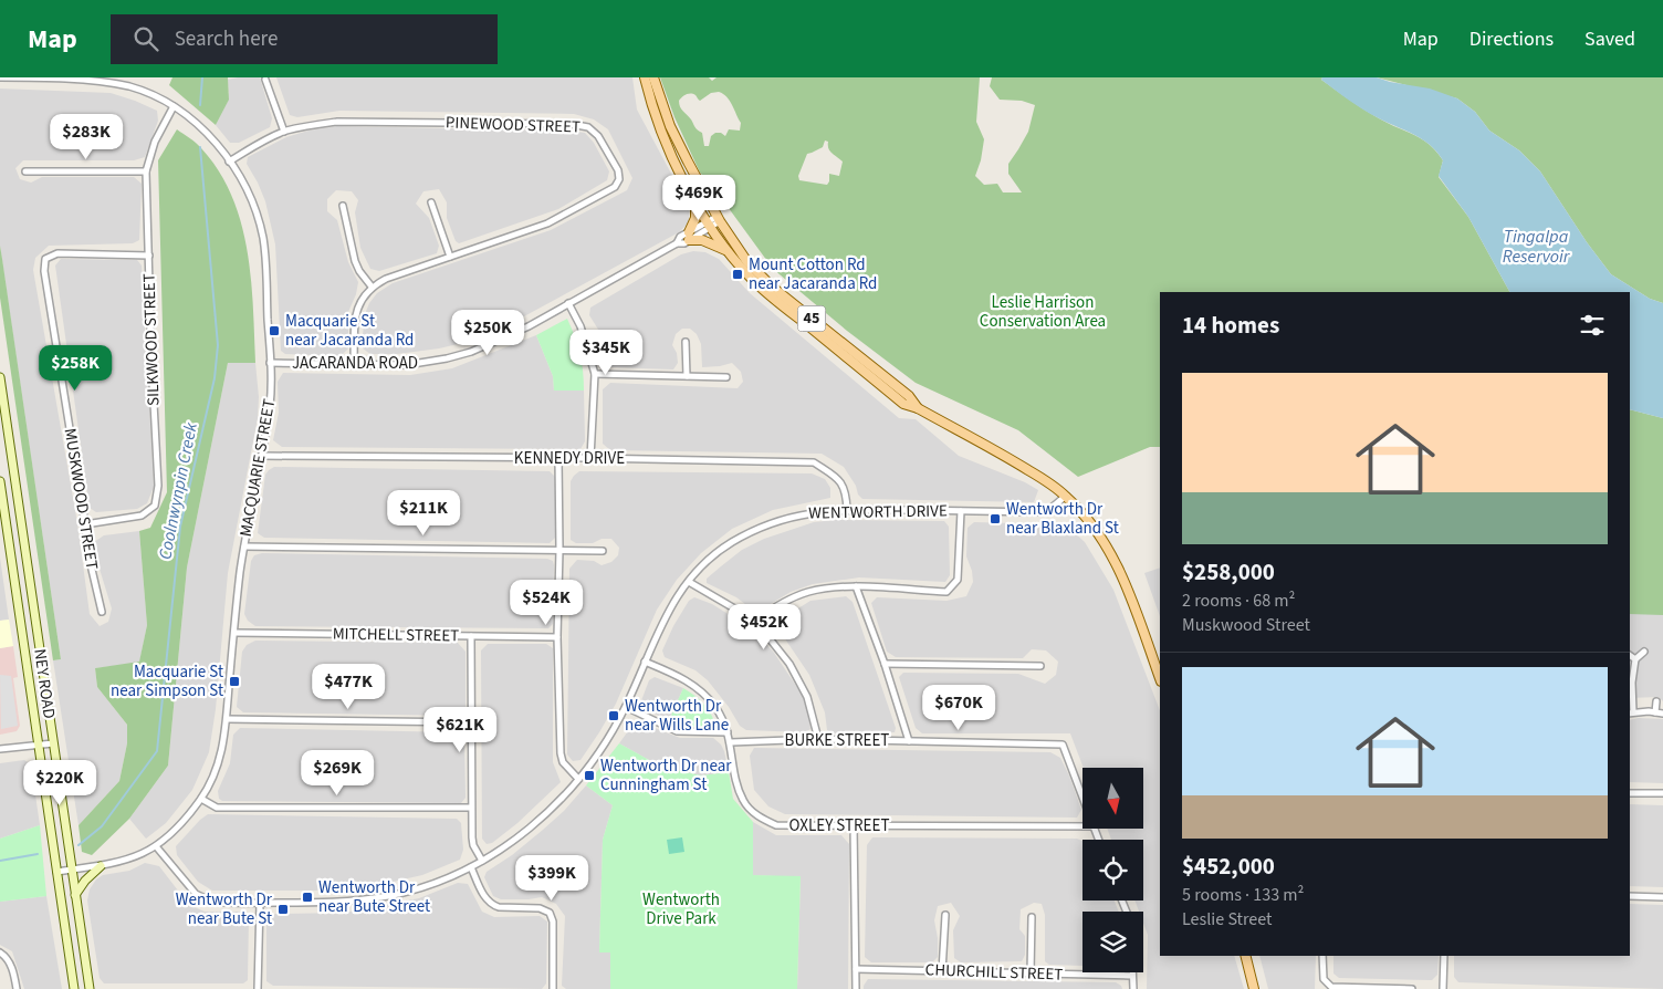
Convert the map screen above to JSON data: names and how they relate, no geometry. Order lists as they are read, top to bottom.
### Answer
{
  "streets": {
    "main road": ["45", "NEY ROAD"],
    "street": [
      "PINEWOOD STREET",
      "SILKWOOD STREET",
      "JACARANDA ROAD",
      "KENNEDY DRIVE",
      "MACQUARIE STREET",
      "MUSKWOOD STREET",
      "WENTWORTH DRIVE",
      "MITCHELL STREET",
      "BURKE STREET",
      "OXLEY STREET",
      "CHURCHILL STREET"
    ]
  },
  "crossings": [
    ["PINEWOOD STREET", "MACQUARIE STREET"],
    ["45", "JACARANDA ROAD"],
    ["45", "WENTWORTH DRIVE"],
    ["SILKWOOD STREET", "MACQUARIE STREET"],
    ["SILKWOOD STREET", "MUSKWOOD STREET"],
    ["JACARANDA ROAD", "MACQUARIE STREET"],
    ["KENNEDY DRIVE", "MACQUARIE STREET"],
    ["KENNEDY DRIVE", "WENTWORTH DRIVE"],
    ["MACQUARIE STREET", "WENTWORTH DRIVE"],
    ["MACQUARIE STREET", "MITCHELL STREET"],
    ["MACQUARIE STREET", "NEY ROAD"],
    ["WENTWORTH DRIVE", "OXLEY STREET"],
    ["BURKE STREET", "OXLEY STREET"]
  ],
  "water": ["Tingalpa Reservoir", "Coolnwynpin Creek"],
  "parks": ["Leslie Harrison Conservation Area", "Wentworth Drive Park"],
  "places": {
    "transit": [
      "Mount Cotton Rd near Jacaranda Rd",
      "Macquarie St near Jacaranda Rd",
      "Wentworth Dr near Blaxland St",
      "Macquarie St near Simpson St",
      "Wentworth Dr near Wills Lane",
      "Wentworth Dr near Cunningham St",
      "Wentworth Dr near Bute Street",
      "Wentworth Dr near Bute St"
    ]
  },
  "north": "bottom",
  "page": {
    "header": "Map",
    "search": "Search here",
    "nav": ["Map", "Directions", "Saved"],
    "price": [
      "$283K",
      "$469K",
      "$250K",
      "$345K",
      "$258K",
      "$211K",
      "$524K",
      "$452K",
      "$477K",
      "$670K",
      "$621K",
      "$269K",
      "$220K",
      "$399K"
    ],
    "heading": "14 homes",
    "list": [
      {
        "name": "$258,000",
        "note": "2 rooms · 68 m² · Muskwood Street"
      },
      {
        "name": "$452,000",
        "note": "5 rooms · 133 m² · Leslie Street"
      }
    ]
  }
}
